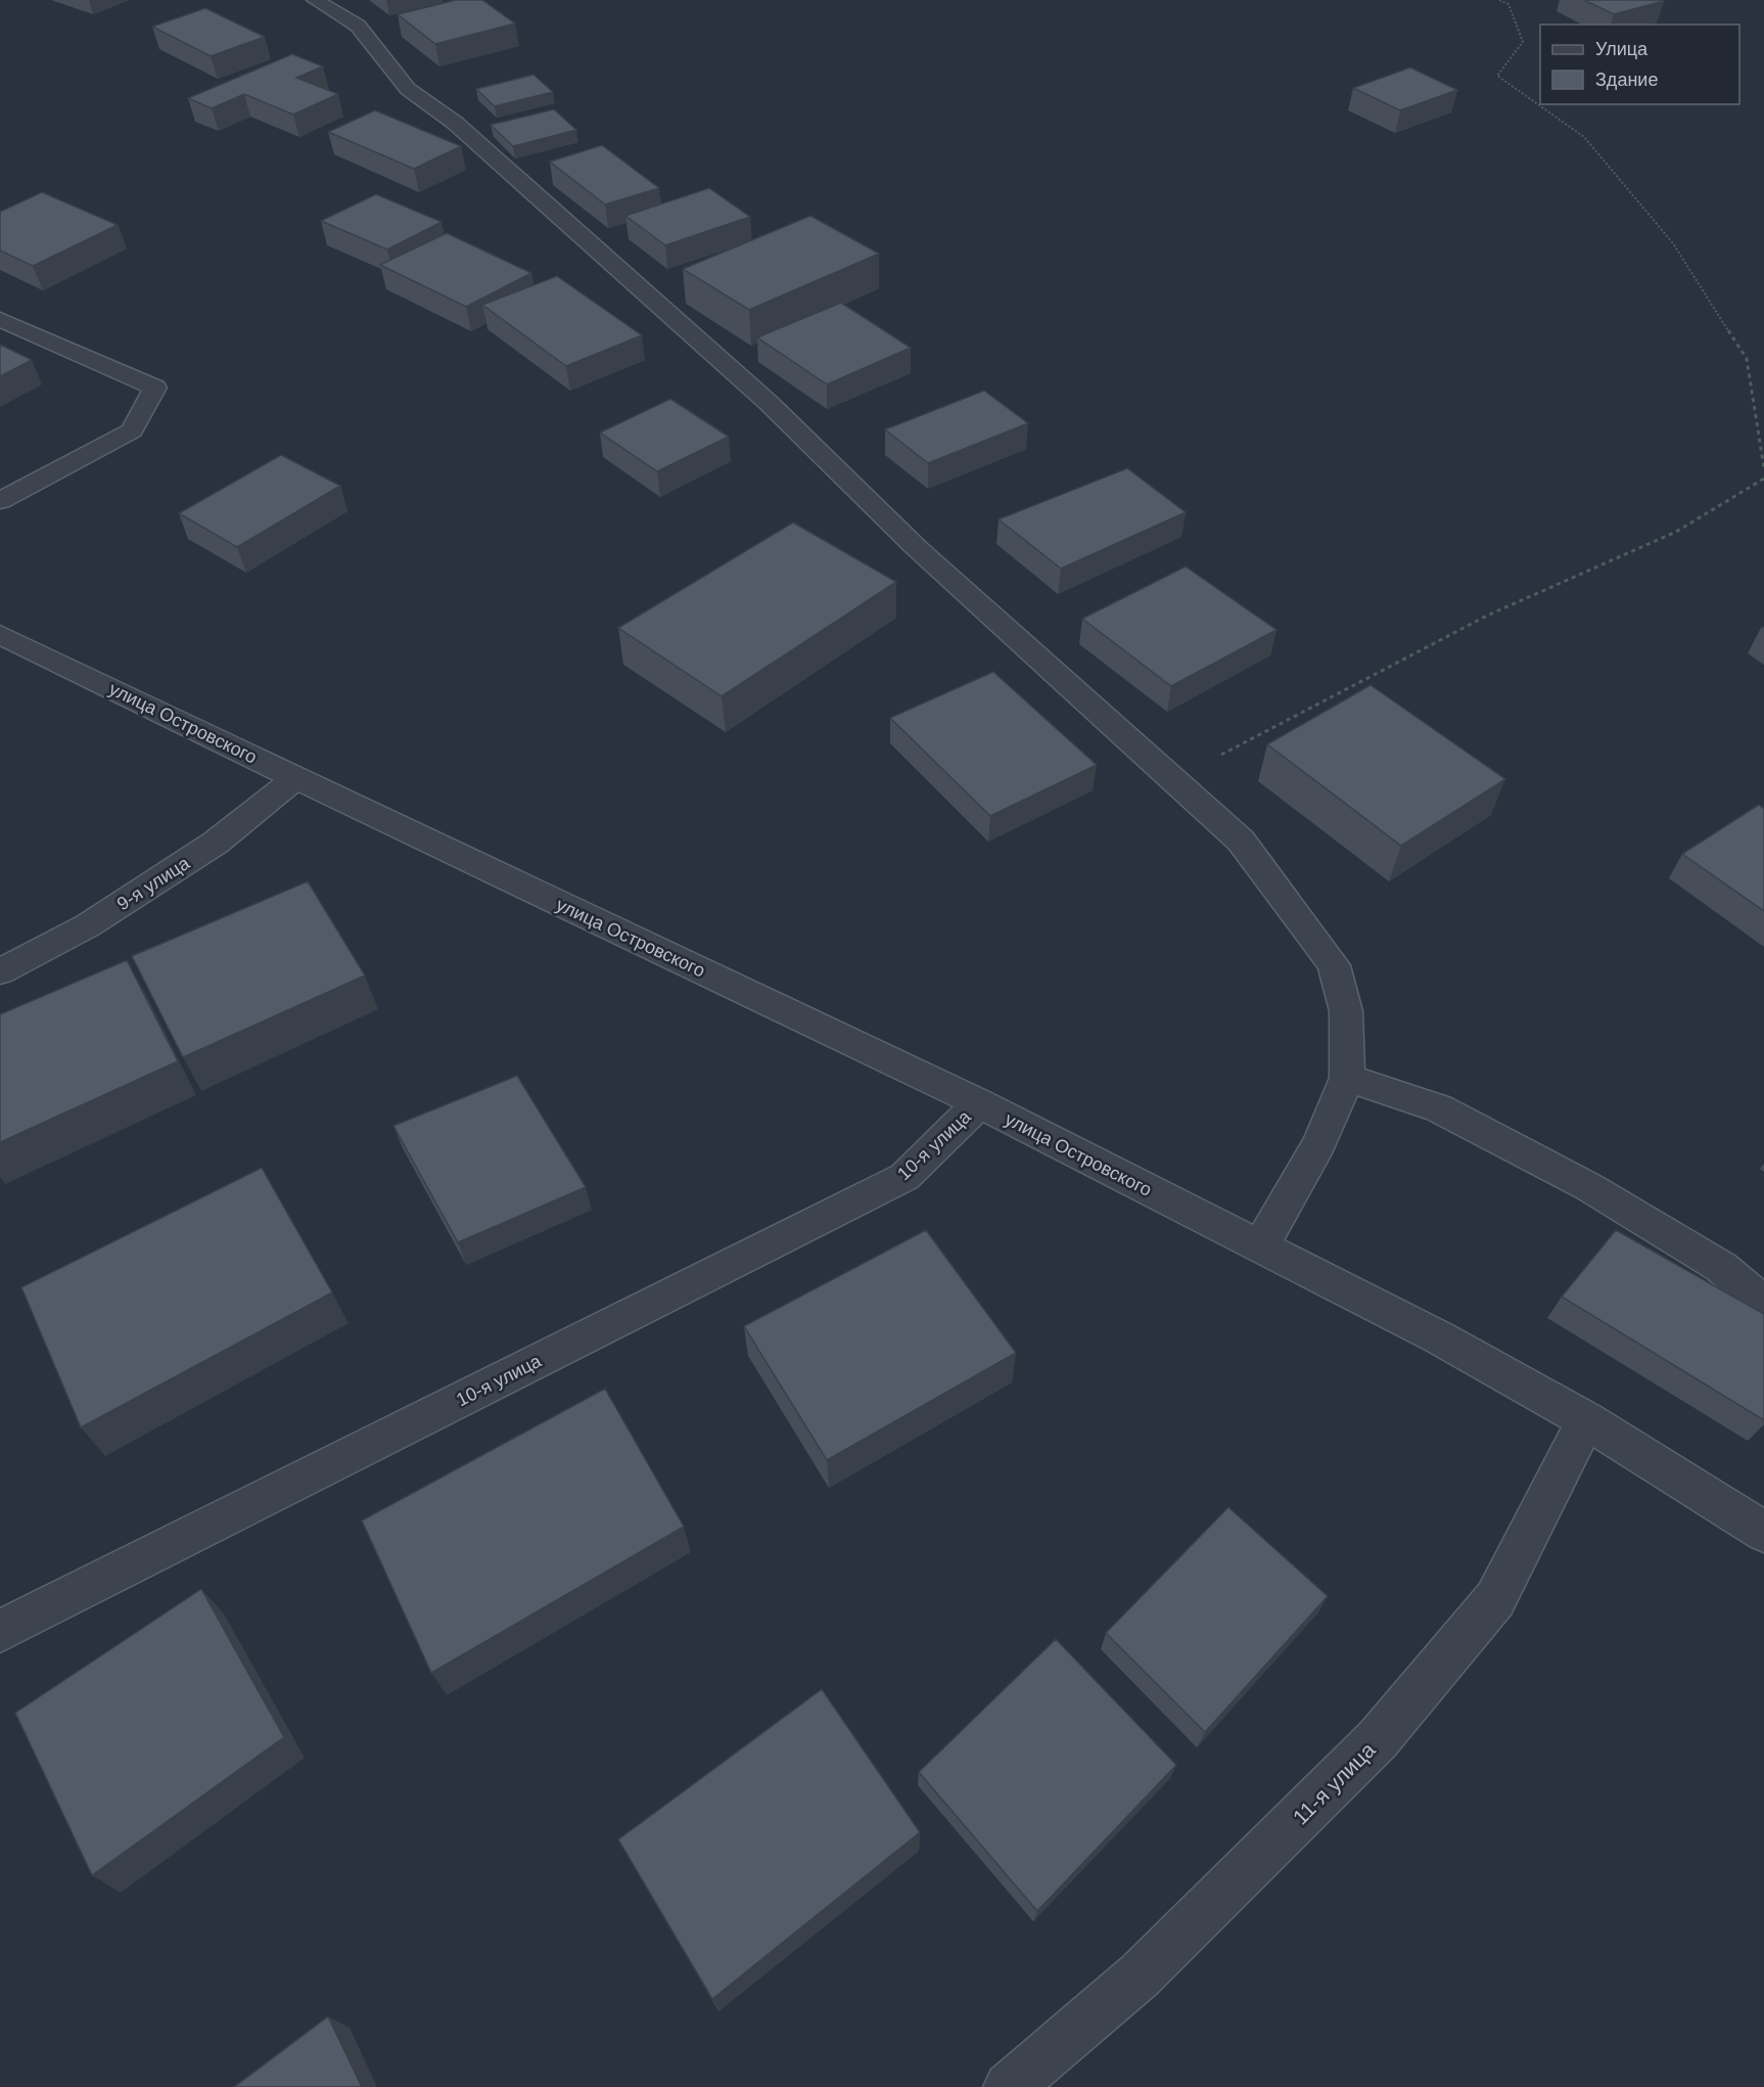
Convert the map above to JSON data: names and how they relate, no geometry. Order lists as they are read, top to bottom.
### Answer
{
  "streets": {
    "street": [
      "улица Островского",
      "9-я улица",
      "10-я улица",
      "11-я улица"
    ]
  },
  "crossings": [
    ["улица Островского", "9-я улица"],
    ["улица Островского", "10-я улица"],
    ["улица Островского", "11-я улица"]
  ],
  "legend": ["Улица", "Здание"]
}
